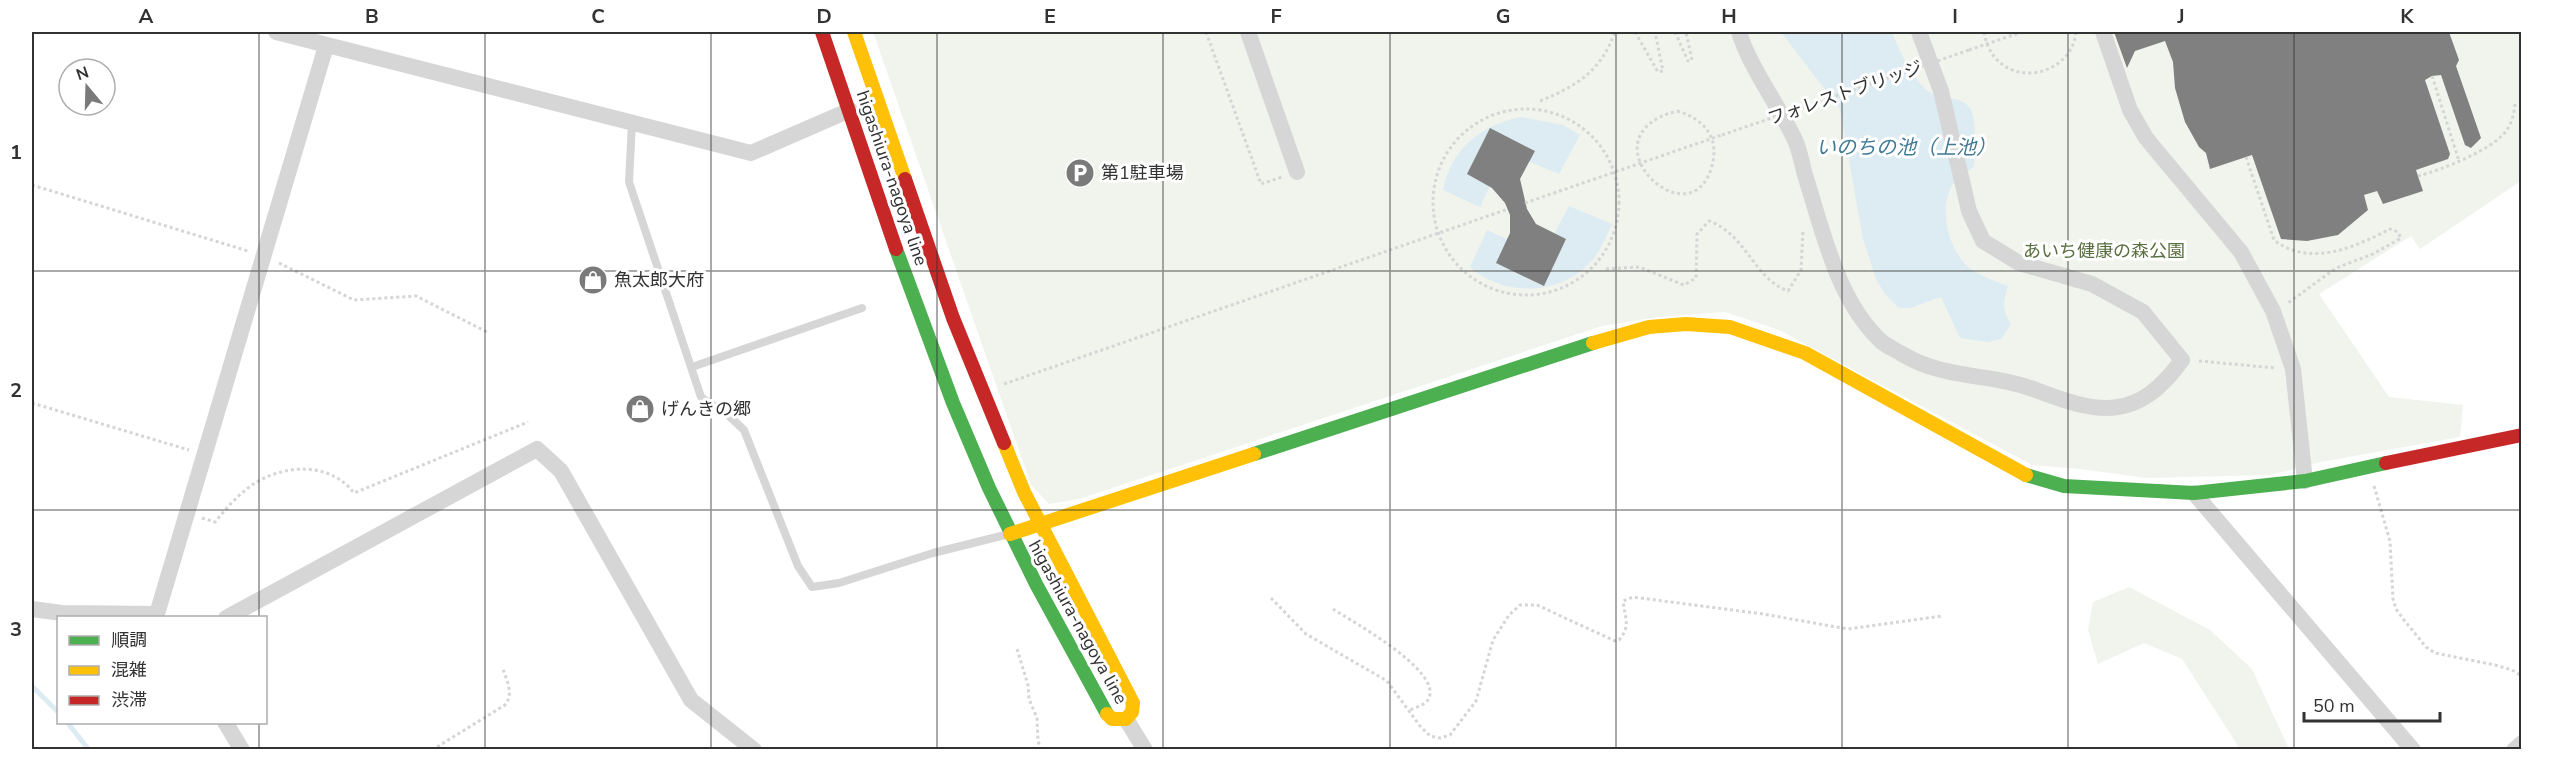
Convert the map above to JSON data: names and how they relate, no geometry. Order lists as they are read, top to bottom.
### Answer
{
  "streets": {
    "street": ["higashiura-nagoya line"],
    "path": ["フォレストブリッジ"]
  },
  "water": ["いのちの池（上池）"],
  "parks": ["あいち健康の森公園"],
  "places": {
    "parking": ["第1駐車場"],
    "shop": ["魚太郎大府", "げんきの郷"]
  },
  "legend": ["順調", "混雑", "渋滞"],
  "scale_bar": "50 m",
  "north": "top",
  "grid": {
    "columns": [
      "A",
      "B",
      "C",
      "D",
      "E",
      "F",
      "G",
      "H",
      "I",
      "J",
      "K"
    ],
    "rows": ["1", "2", "3"]
  }
}
